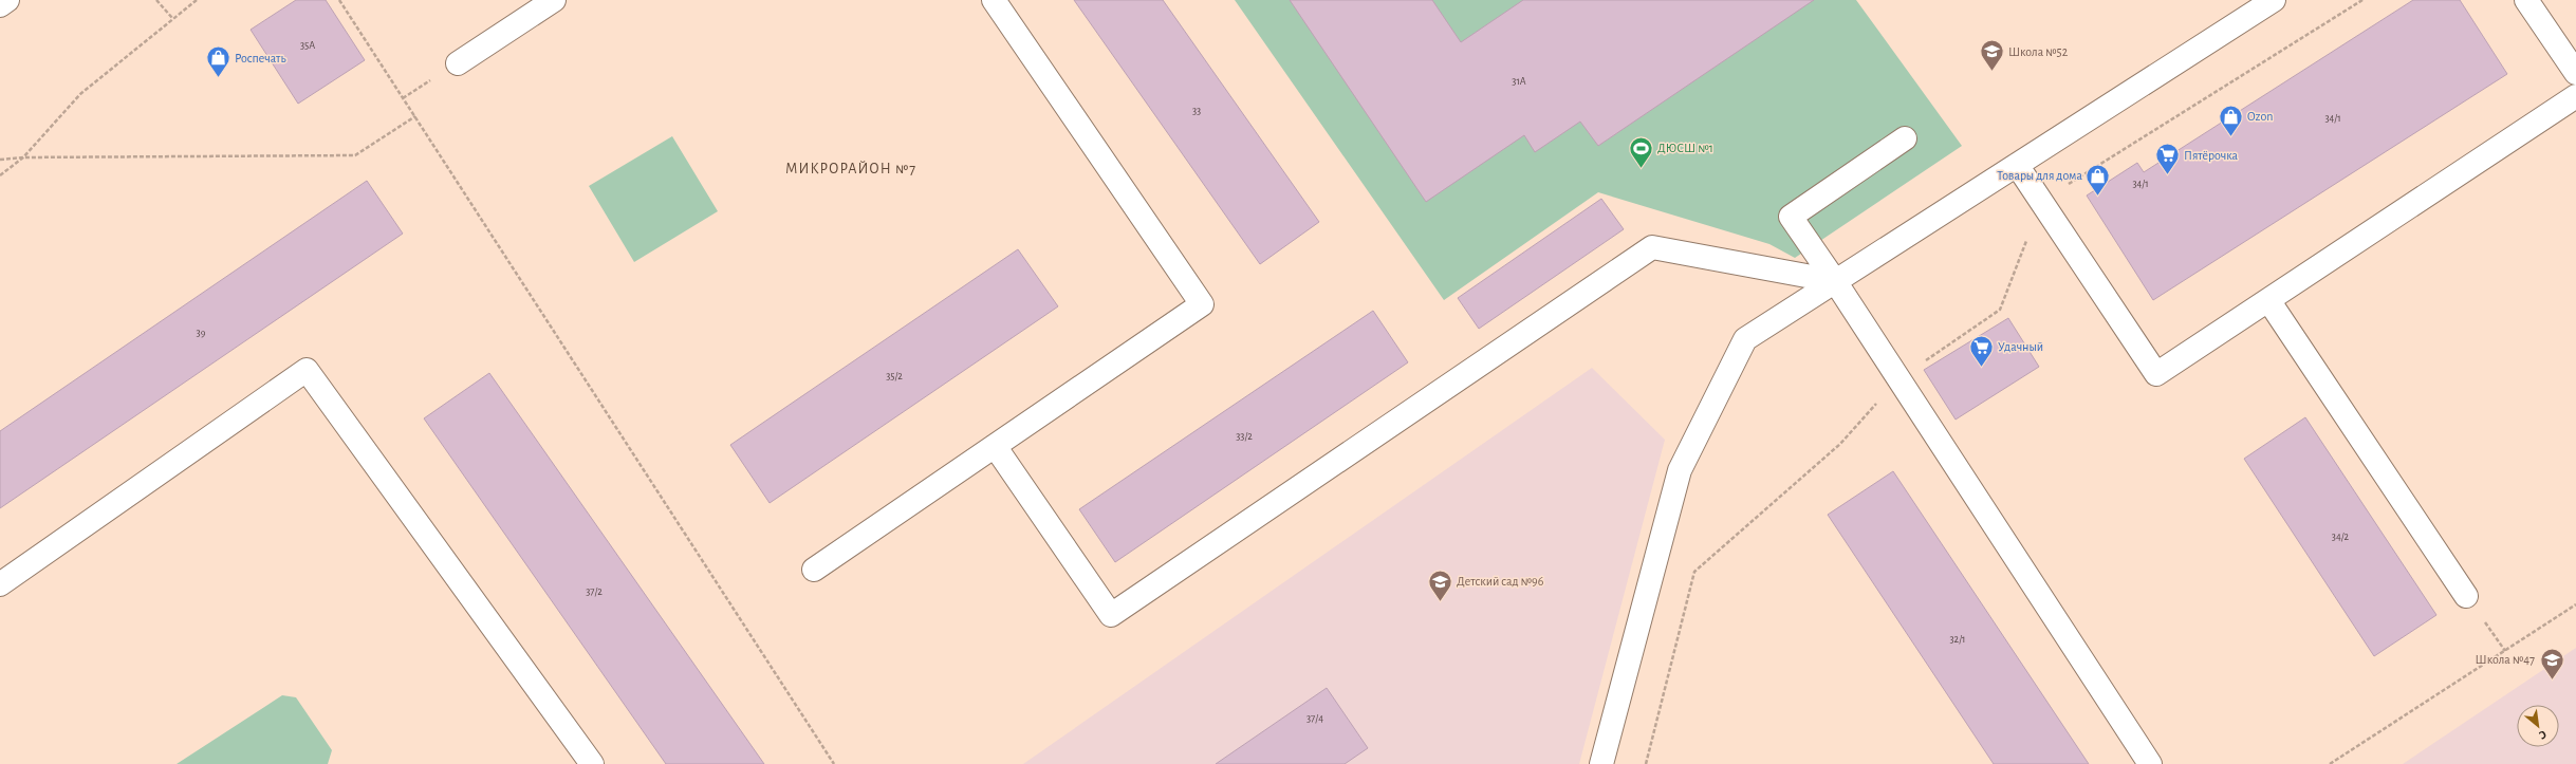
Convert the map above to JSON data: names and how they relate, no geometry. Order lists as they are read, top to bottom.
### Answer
{
  "districts": ["МИКРОРАЙОН №7"],
  "places": {
    "school or university": ["Школа №52", "Детский сад №96", "Школа №47"],
    "shop": ["Роспечать", "Ozon", "Товары для дома"],
    "sports": ["ДЮСШ №1"],
    "supermarket": ["Пятёрочка", "Удачный"]
  },
  "house_numbers": [
    "35А",
    "31А",
    "33",
    "34/1",
    "34/1",
    "39",
    "35/2",
    "33/2",
    "34/2",
    "37/2",
    "32/1",
    "37/4"
  ],
  "north": "bottom right"
}
